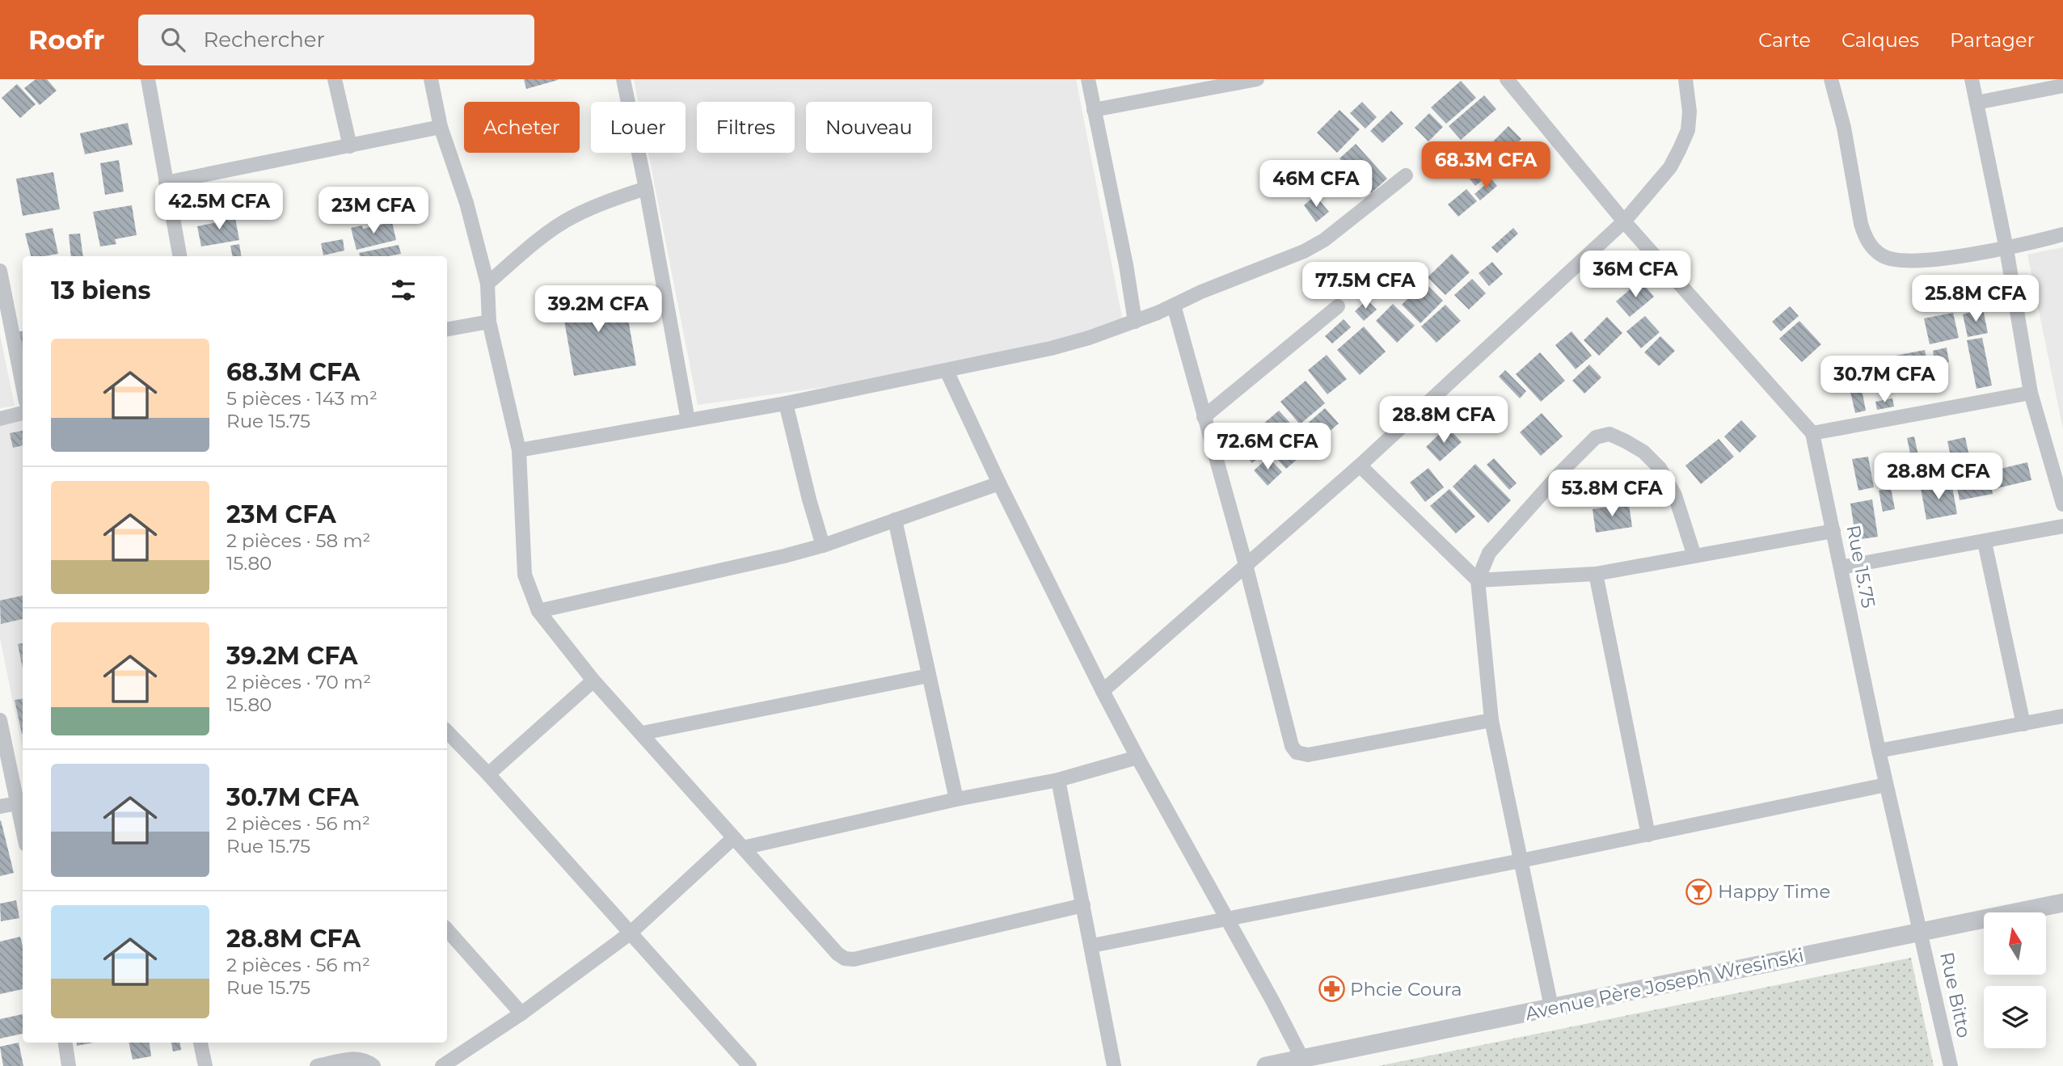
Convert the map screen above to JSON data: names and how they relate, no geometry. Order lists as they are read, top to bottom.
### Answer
{
  "streets": {
    "street": ["Rue 15.75", "Avenue Père Joseph Wresinski", "Rue Bitto"]
  },
  "crossings": [
    ["Rue 15.75", "Avenue Père Joseph Wresinski"],
    ["Rue 15.75", "Rue Bitto"],
    ["Avenue Père Joseph Wresinski", "Rue Bitto"]
  ],
  "places": {
    "bar": ["Happy Time"],
    "pharmacy": ["Phcie Coura"]
  },
  "north": "top",
  "page": {
    "header": "Roofr",
    "search": "Rechercher",
    "nav": ["Carte", "Calques", "Partager"],
    "chip": [
      "Acheter",
      "Louer",
      "Filtres",
      "Nouveau"
    ],
    "price": [
      "68.3M CFA",
      "46M CFA",
      "42.5M CFA",
      "23M CFA",
      "36M CFA",
      "77.5M CFA",
      "25.8M CFA",
      "39.2M CFA",
      "30.7M CFA",
      "28.8M CFA",
      "72.6M CFA",
      "28.8M CFA",
      "53.8M CFA"
    ],
    "heading": "13 biens",
    "list": [
      {
        "name": "68.3M CFA",
        "note": "5 pièces · 143 m² · Rue 15.75"
      },
      {
        "name": "23M CFA",
        "note": "2 pièces · 58 m² · 15.80"
      },
      {
        "name": "39.2M CFA",
        "note": "2 pièces · 70 m² · 15.80"
      },
      {
        "name": "30.7M CFA",
        "note": "2 pièces · 56 m² · Rue 15.75"
      },
      {
        "name": "28.8M CFA",
        "note": "2 pièces · 56 m² · Rue 15.75"
      }
    ]
  }
}
